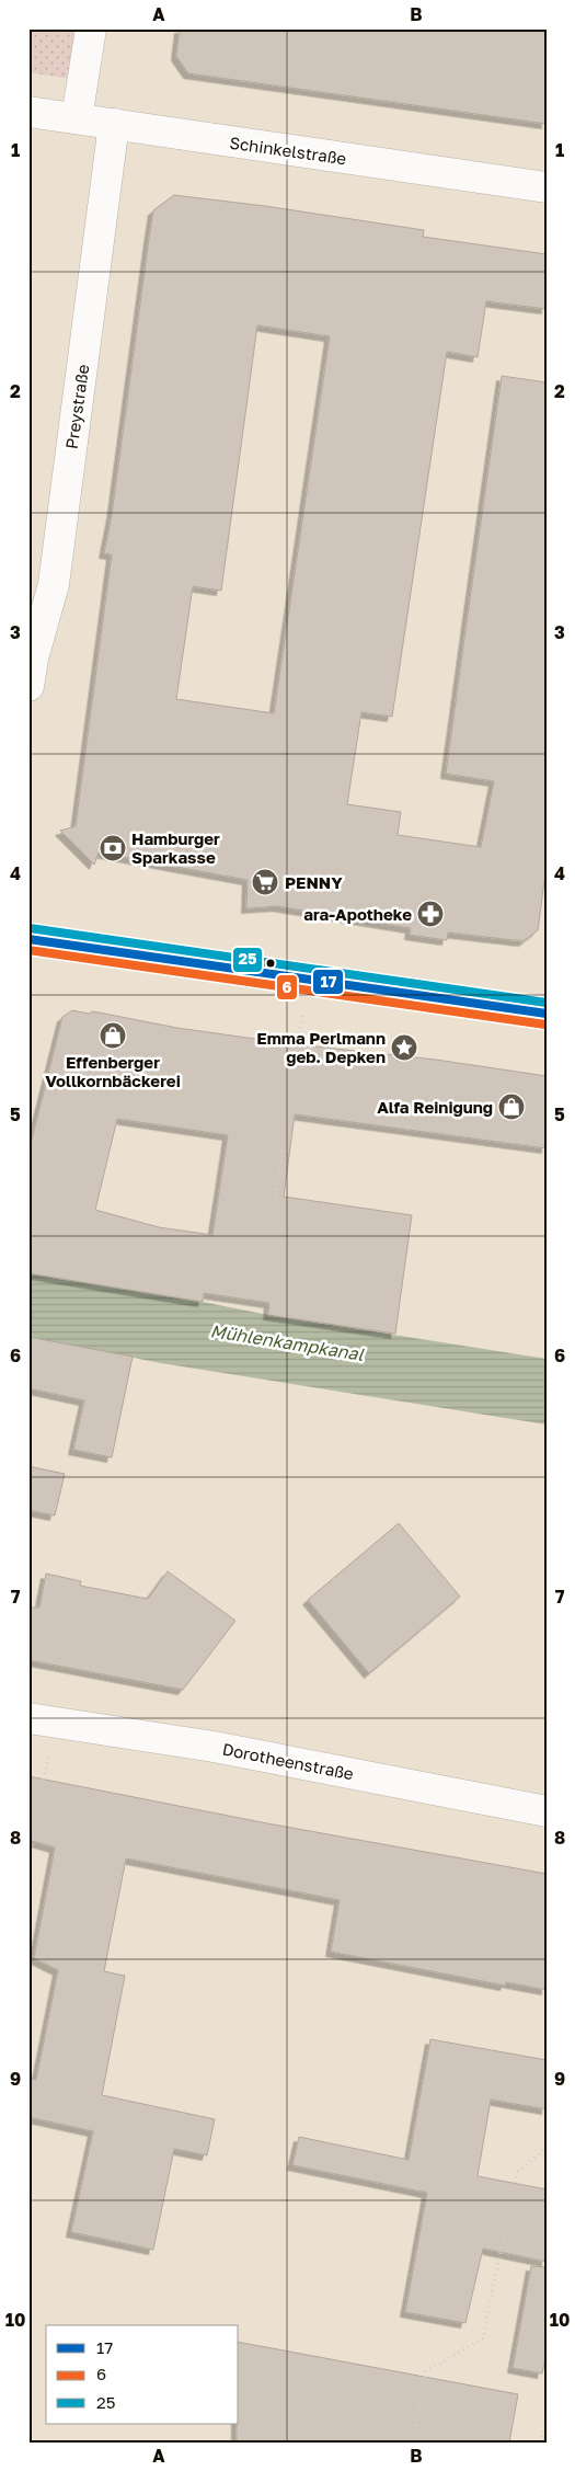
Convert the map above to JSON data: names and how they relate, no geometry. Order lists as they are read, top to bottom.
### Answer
{
  "streets": {
    "street": ["Schinkelstraße", "Preystraße", "Dorotheenstraße"]
  },
  "crossings": [
    ["Schinkelstraße", "Preystraße"]
  ],
  "water": ["Mühlenkampkanal"],
  "places": {
    "bank": ["Hamburger Sparkasse"],
    "supermarket": ["PENNY"],
    "pharmacy": ["ara-Apotheke"],
    "shop": ["Effenberger Vollkornbäckerei", "Alfa Reinigung"],
    "place": ["Emma Perlmann geb. Depken"]
  },
  "lines": ["transit line 25", "transit line 17", "transit line 6"],
  "legend": ["17", "6", "25"],
  "grid": {
    "columns": ["A", "B"],
    "rows": [
      "1",
      "2",
      "3",
      "4",
      "5",
      "6",
      "7",
      "8",
      "9",
      "10"
    ]
  }
}
